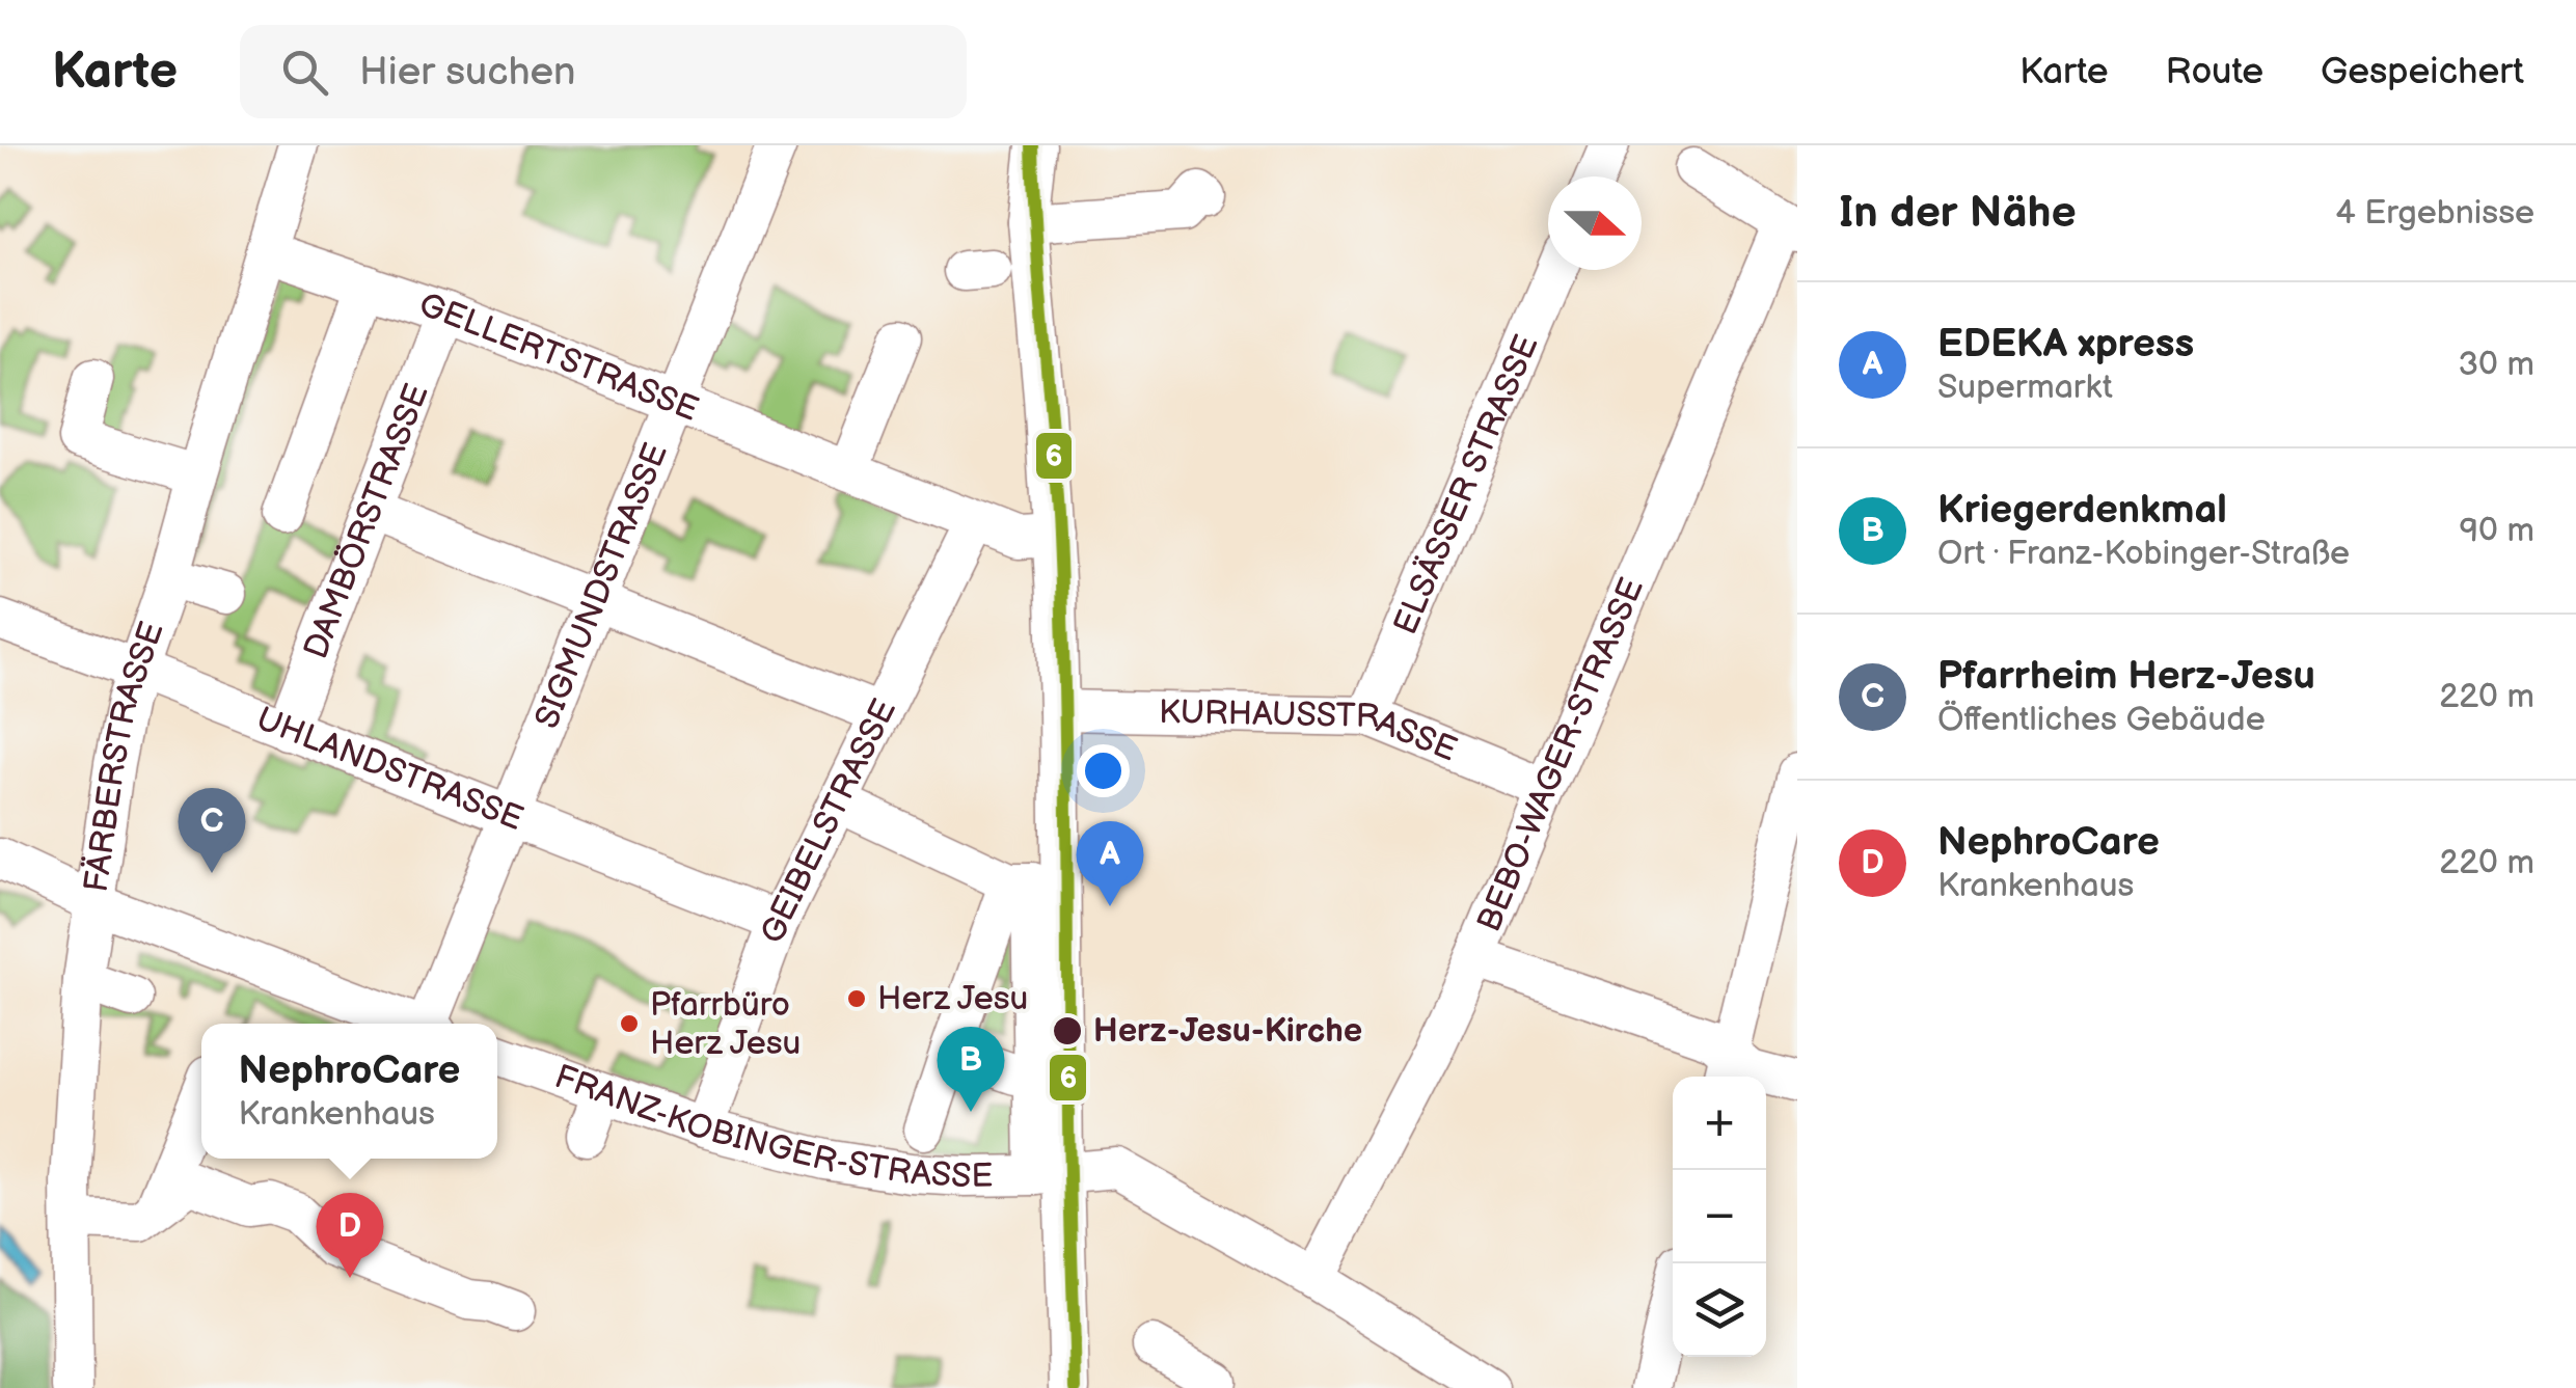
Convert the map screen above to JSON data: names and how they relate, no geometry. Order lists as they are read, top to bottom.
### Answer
{
  "streets": {
    "street": [
      "GELLERTSTRASSE",
      "ELSÄSSER STRASSE",
      "DAMBÖRSTRASSE",
      "SIGMUNDSTRASSE",
      "KURHAUSSTRASSE",
      "FÄRBERSTRASSE",
      "BEBO-WAGER-STRASSE",
      "UHLANDSTRASSE",
      "GEIBELSTRASSE",
      "FRANZ-KOBINGER-STRASSE"
    ]
  },
  "crossings": [
    ["GELLERTSTRASSE", "DAMBÖRSTRASSE"],
    ["GELLERTSTRASSE", "SIGMUNDSTRASSE"],
    ["GELLERTSTRASSE", "FÄRBERSTRASSE"],
    ["GELLERTSTRASSE", "GEIBELSTRASSE"],
    ["ELSÄSSER STRASSE", "KURHAUSSTRASSE"],
    ["DAMBÖRSTRASSE", "UHLANDSTRASSE"],
    ["SIGMUNDSTRASSE", "UHLANDSTRASSE"],
    ["KURHAUSSTRASSE", "BEBO-WAGER-STRASSE"],
    ["FÄRBERSTRASSE", "UHLANDSTRASSE"],
    ["BEBO-WAGER-STRASSE", "FRANZ-KOBINGER-STRASSE"],
    ["UHLANDSTRASSE", "GEIBELSTRASSE"],
    ["GEIBELSTRASSE", "FRANZ-KOBINGER-STRASSE"]
  ],
  "places": ["Herz Jesu", "Pfarrbüro Herz Jesu", "Herz-Jesu-Kirche"],
  "lines": ["transit line 6"],
  "north": "right",
  "page": {
    "header": "Karte",
    "search": "Hier suchen",
    "nav": ["Karte", "Route", "Gespeichert"],
    "heading": ["In der Nähe", "4 Ergebnisse"],
    "list": [
      {
        "mark": "A",
        "name": "EDEKA xpress",
        "note": "Supermarkt",
        "value": "30 m"
      },
      {
        "mark": "B",
        "name": "Kriegerdenkmal",
        "note": "Ort · Franz-Kobinger-Straße",
        "value": "90 m"
      },
      {
        "mark": "C",
        "name": "Pfarrheim Herz-Jesu",
        "note": "Öffentliches Gebäude",
        "value": "220 m"
      },
      {
        "mark": "D",
        "name": "NephroCare",
        "note": "Krankenhaus",
        "value": "220 m"
      }
    ],
    "pins": [
      "C",
      "A",
      "B",
      "D"
    ],
    "popup": ["NephroCare", "Krankenhaus"],
    "map_buttons": ["+", "−"]
  }
}
